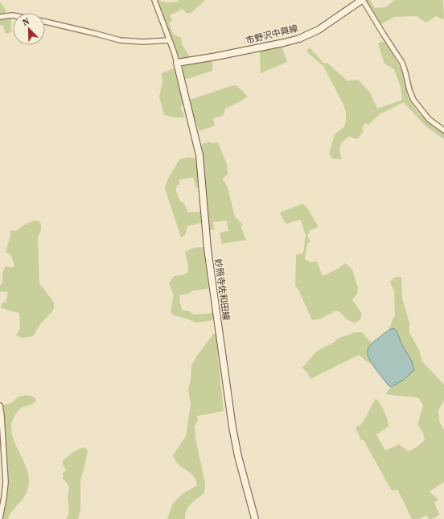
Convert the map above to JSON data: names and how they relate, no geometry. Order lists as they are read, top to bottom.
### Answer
{
  "streets": {
    "main road": ["市野沢中興線", "妙照寺佐和田線"]
  },
  "crossings": [
    ["市野沢中興線", "妙照寺佐和田線"]
  ],
  "north": "top left"
}
